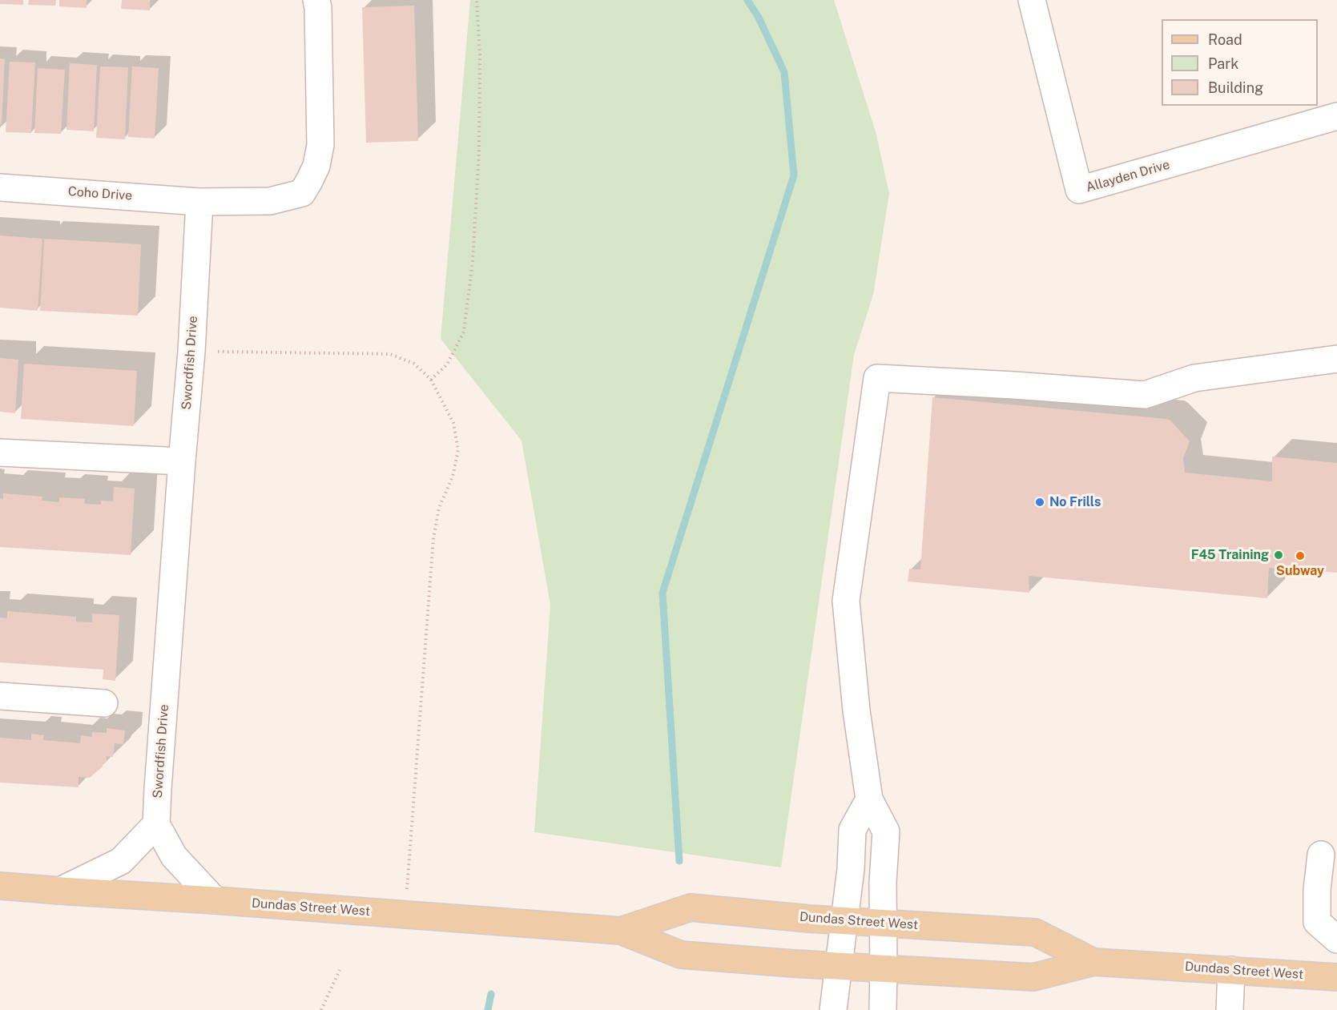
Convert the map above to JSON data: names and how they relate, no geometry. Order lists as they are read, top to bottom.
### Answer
{
  "streets": {
    "main road": ["Dundas Street West"],
    "street": ["Allayden Drive", "Coho Drive", "Swordfish Drive"]
  },
  "crossings": [
    ["Coho Drive", "Swordfish Drive"]
  ],
  "places": ["No Frills", "F45 Training", "Subway"],
  "legend": ["Road", "Park", "Building"]
}
